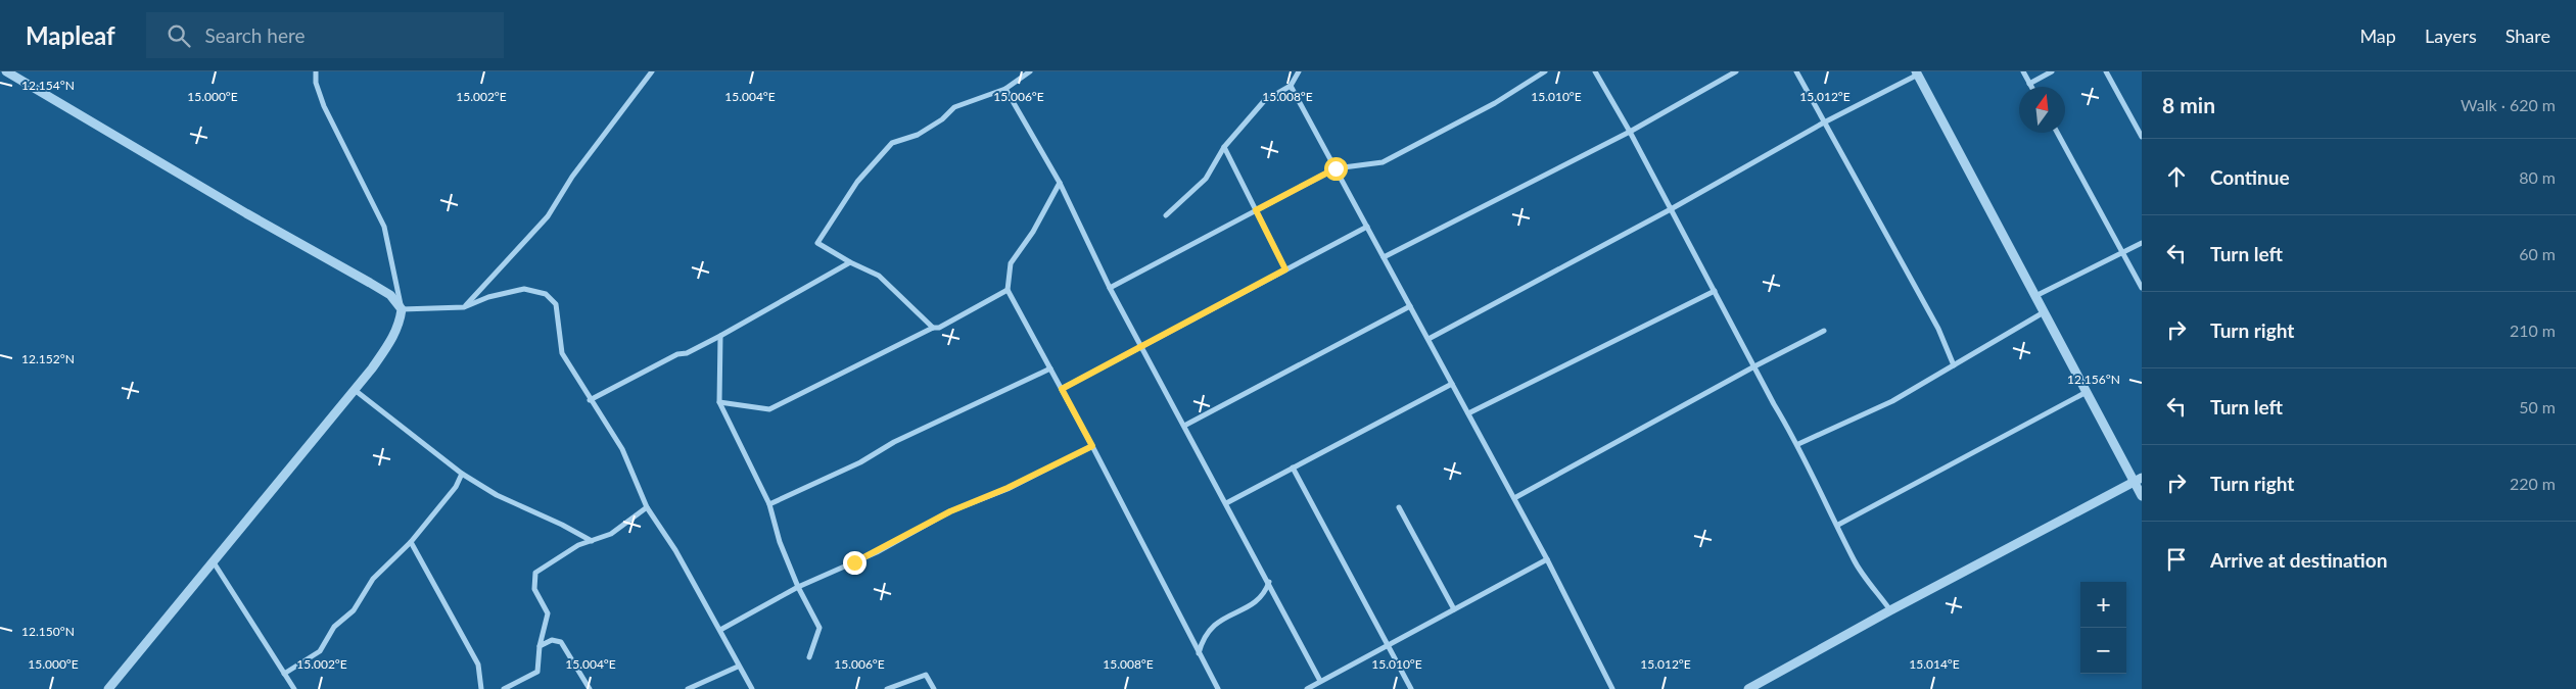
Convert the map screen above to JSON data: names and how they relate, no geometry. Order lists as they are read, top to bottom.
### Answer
{
  "north": "top",
  "page": {
    "header": "Mapleaf",
    "search": "Search here",
    "nav": ["Map", "Layers", "Share"],
    "heading": ["8 min", "Walk · 620 m"],
    "list": [
      ["Continue", "80 m"],
      ["Turn left", "60 m"],
      ["Turn right", "210 m"],
      ["Turn left", "50 m"],
      ["Turn right", "220 m"],
      "Arrive at destination"
    ],
    "map_buttons": ["+", "−"]
  },
  "coordinates": [
    "12.154°N",
    "15.000°E",
    "15.002°E",
    "15.004°E",
    "15.006°E",
    "15.008°E",
    "15.010°E",
    "15.012°E",
    "12.152°N",
    "12.156°N",
    "12.150°N",
    "15.014°E"
  ]
}
